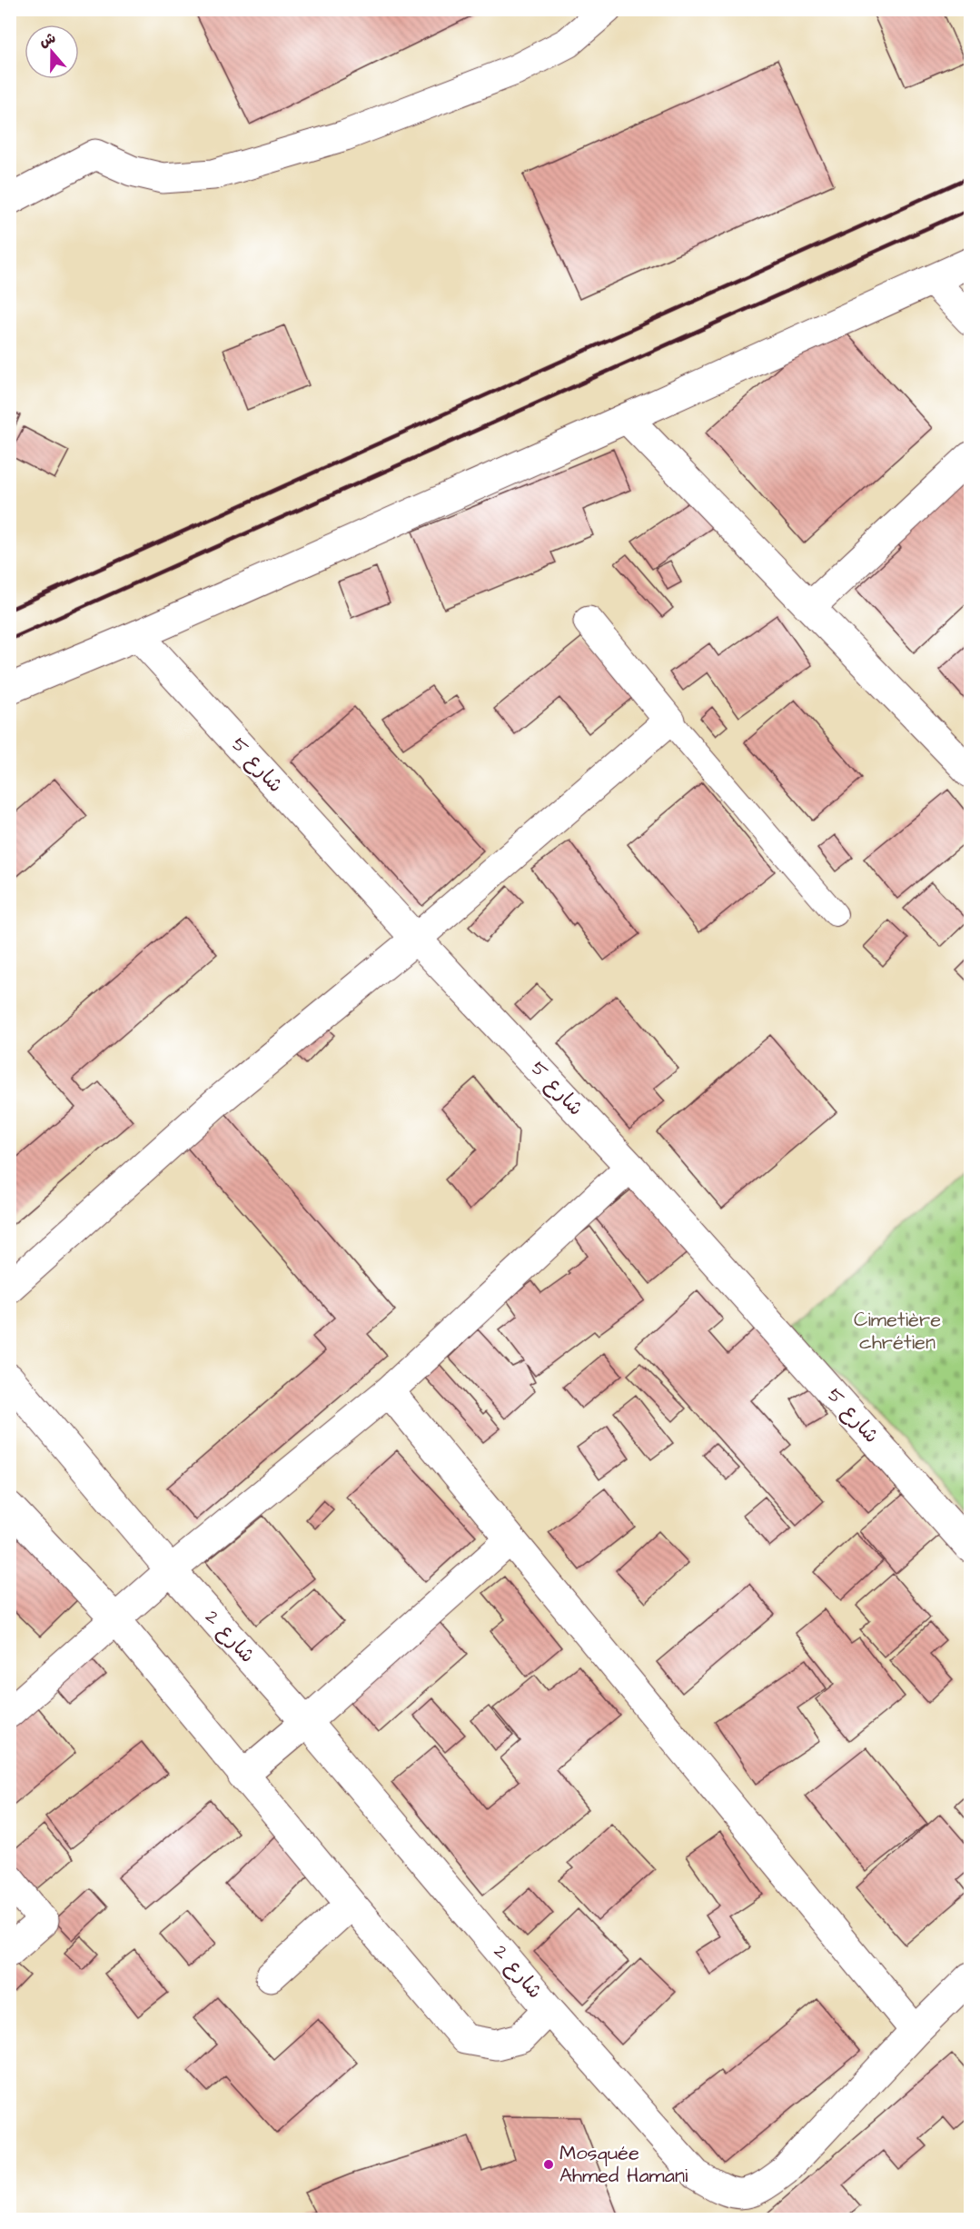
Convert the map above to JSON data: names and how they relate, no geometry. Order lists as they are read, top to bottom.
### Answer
{
  "streets": {
    "street": ["شارع 5", "شارع 2"]
  },
  "parks": ["Cimetière chrétien"],
  "places": ["Mosquée Ahmed Hamani"],
  "north": "top"
}
